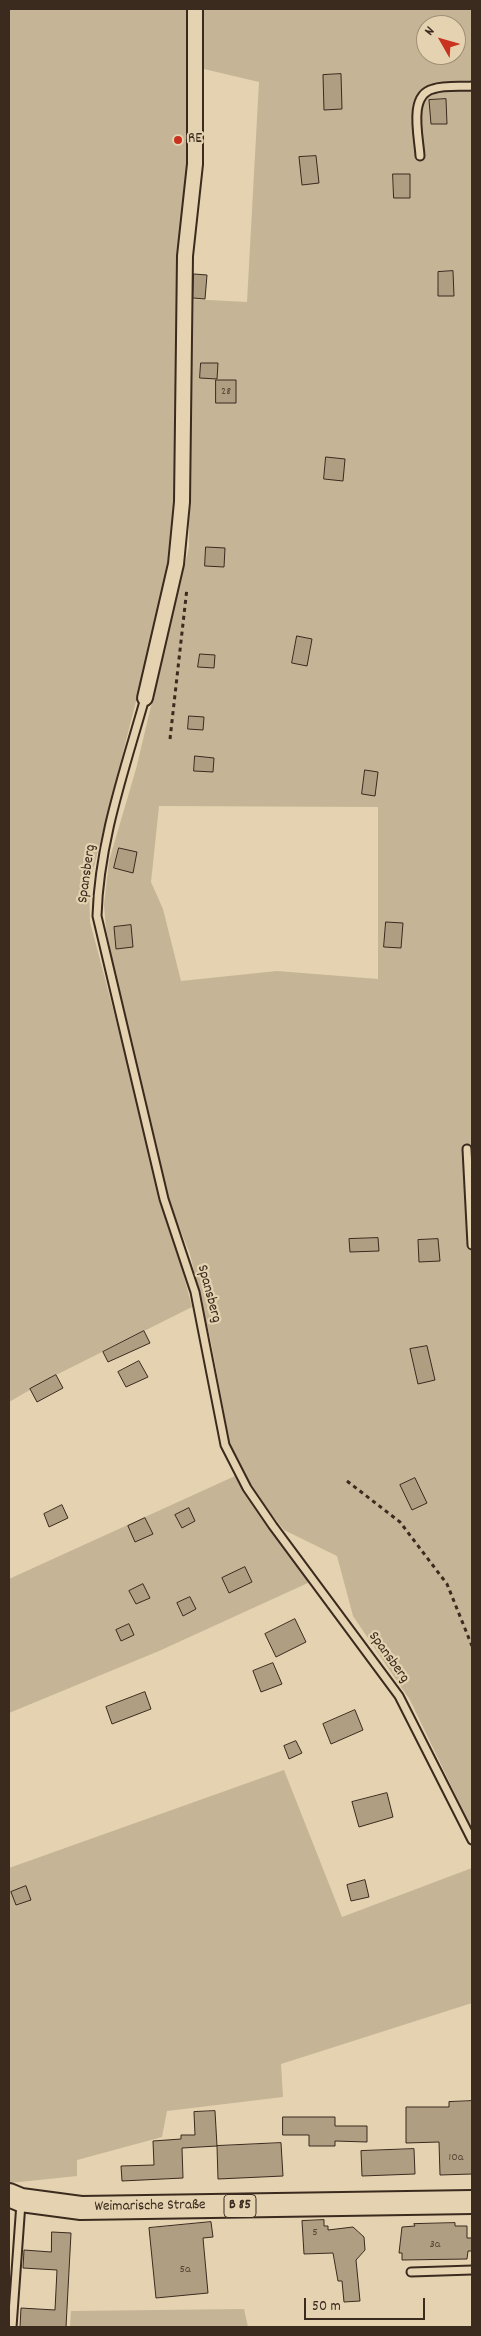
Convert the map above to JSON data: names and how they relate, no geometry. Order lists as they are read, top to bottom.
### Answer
{
  "streets": {
    "main road": ["B 85", "Weimarische Straße"],
    "lane": ["Spansberg"]
  },
  "places": ["RE"],
  "house_numbers": [
    "28",
    "10a",
    "5",
    "3a",
    "5a"
  ],
  "scale_bar": "50 m",
  "north": "top left"
}
